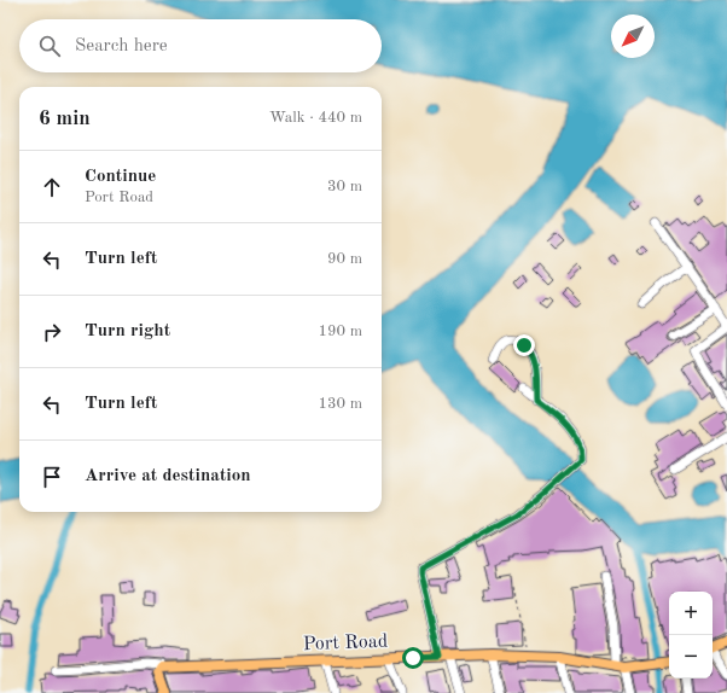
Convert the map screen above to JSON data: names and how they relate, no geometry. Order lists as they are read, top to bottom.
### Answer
{
  "streets": {
    "main road": ["Port Road"]
  },
  "north": "bottom left",
  "page": {
    "search": "Search here",
    "heading": ["6 min", "Walk · 440 m"],
    "list": [
      ["Continue", "Port Road", "30 m"],
      ["Turn left", "90 m"],
      ["Turn right", "190 m"],
      ["Turn left", "130 m"],
      "Arrive at destination"
    ],
    "map_buttons": ["+", "−"]
  }
}
